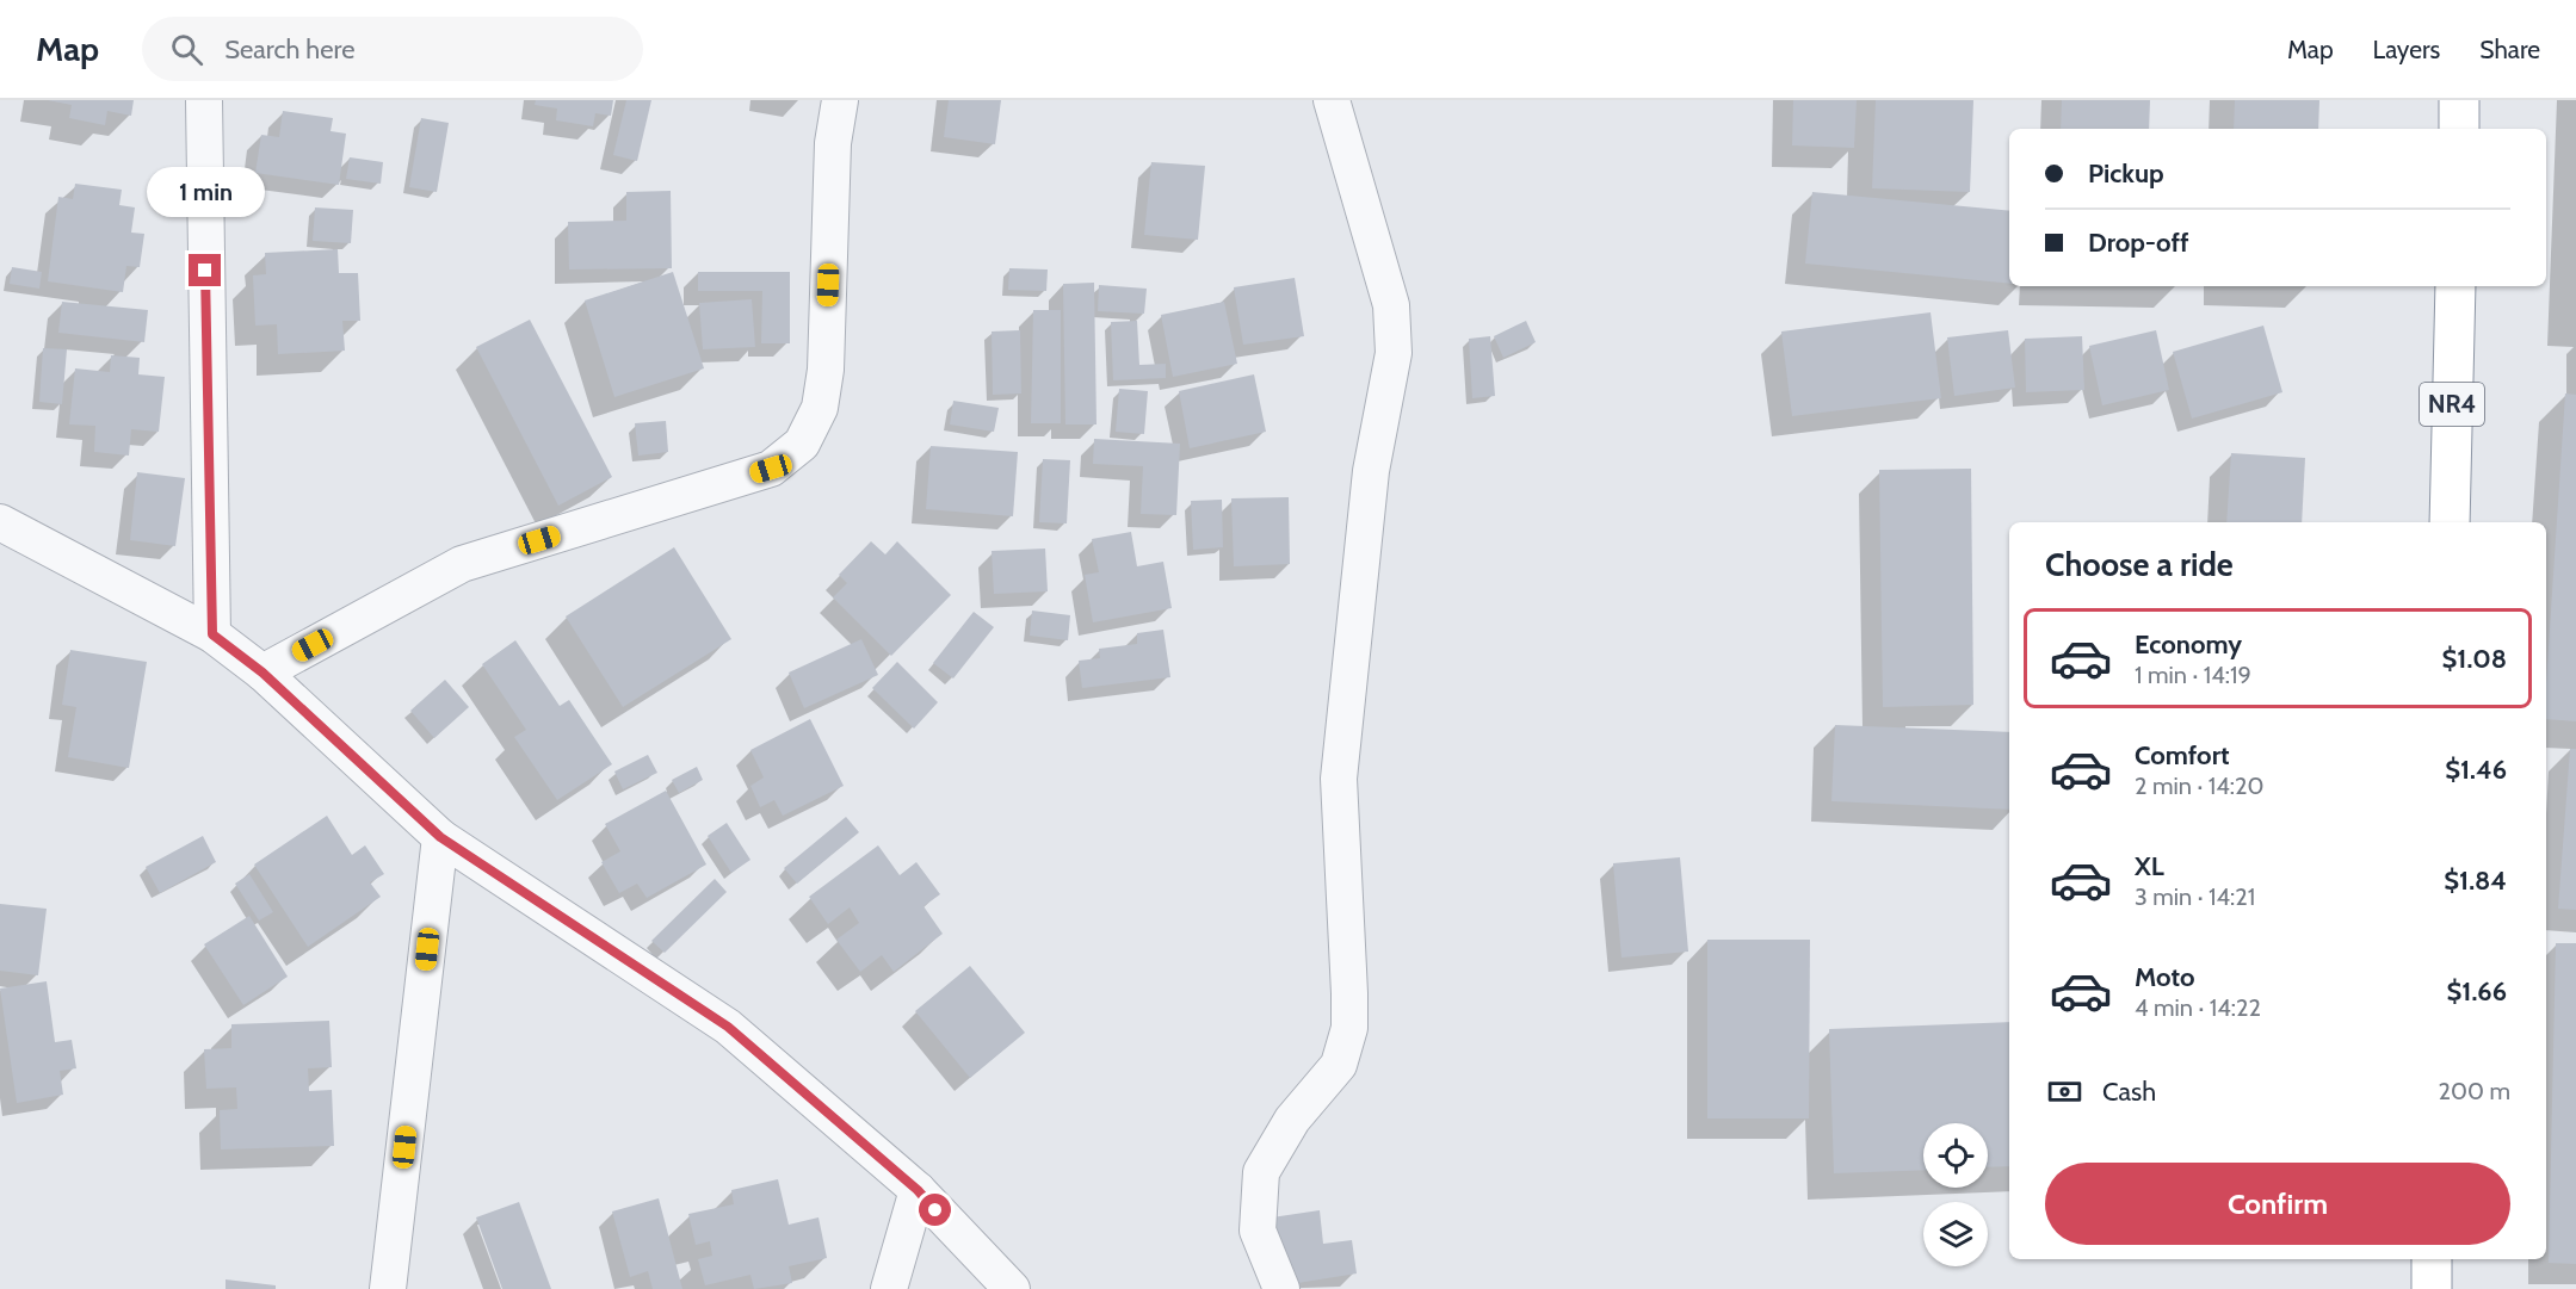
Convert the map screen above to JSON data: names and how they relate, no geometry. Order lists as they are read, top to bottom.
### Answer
{
  "streets": {
    "highway": ["NR4"]
  },
  "page": {
    "header": "Map",
    "search": "Search here",
    "nav": ["Map", "Layers", "Share"],
    "banner": ["Pickup", "Drop-off"],
    "bubble": "1 min",
    "heading": "Choose a ride",
    "list": [
      {
        "name": "Economy",
        "note": "1 min · 14:19",
        "value": "$1.08"
      },
      {
        "name": "Comfort",
        "note": "2 min · 14:20",
        "value": "$1.46"
      },
      {
        "name": "XL",
        "note": "3 min · 14:21",
        "value": "$1.84"
      },
      {
        "name": "Moto",
        "note": "4 min · 14:22",
        "value": "$1.66"
      }
    ],
    "pay": ["Cash", "200 m"],
    "buttons": "Confirm"
  }
}
